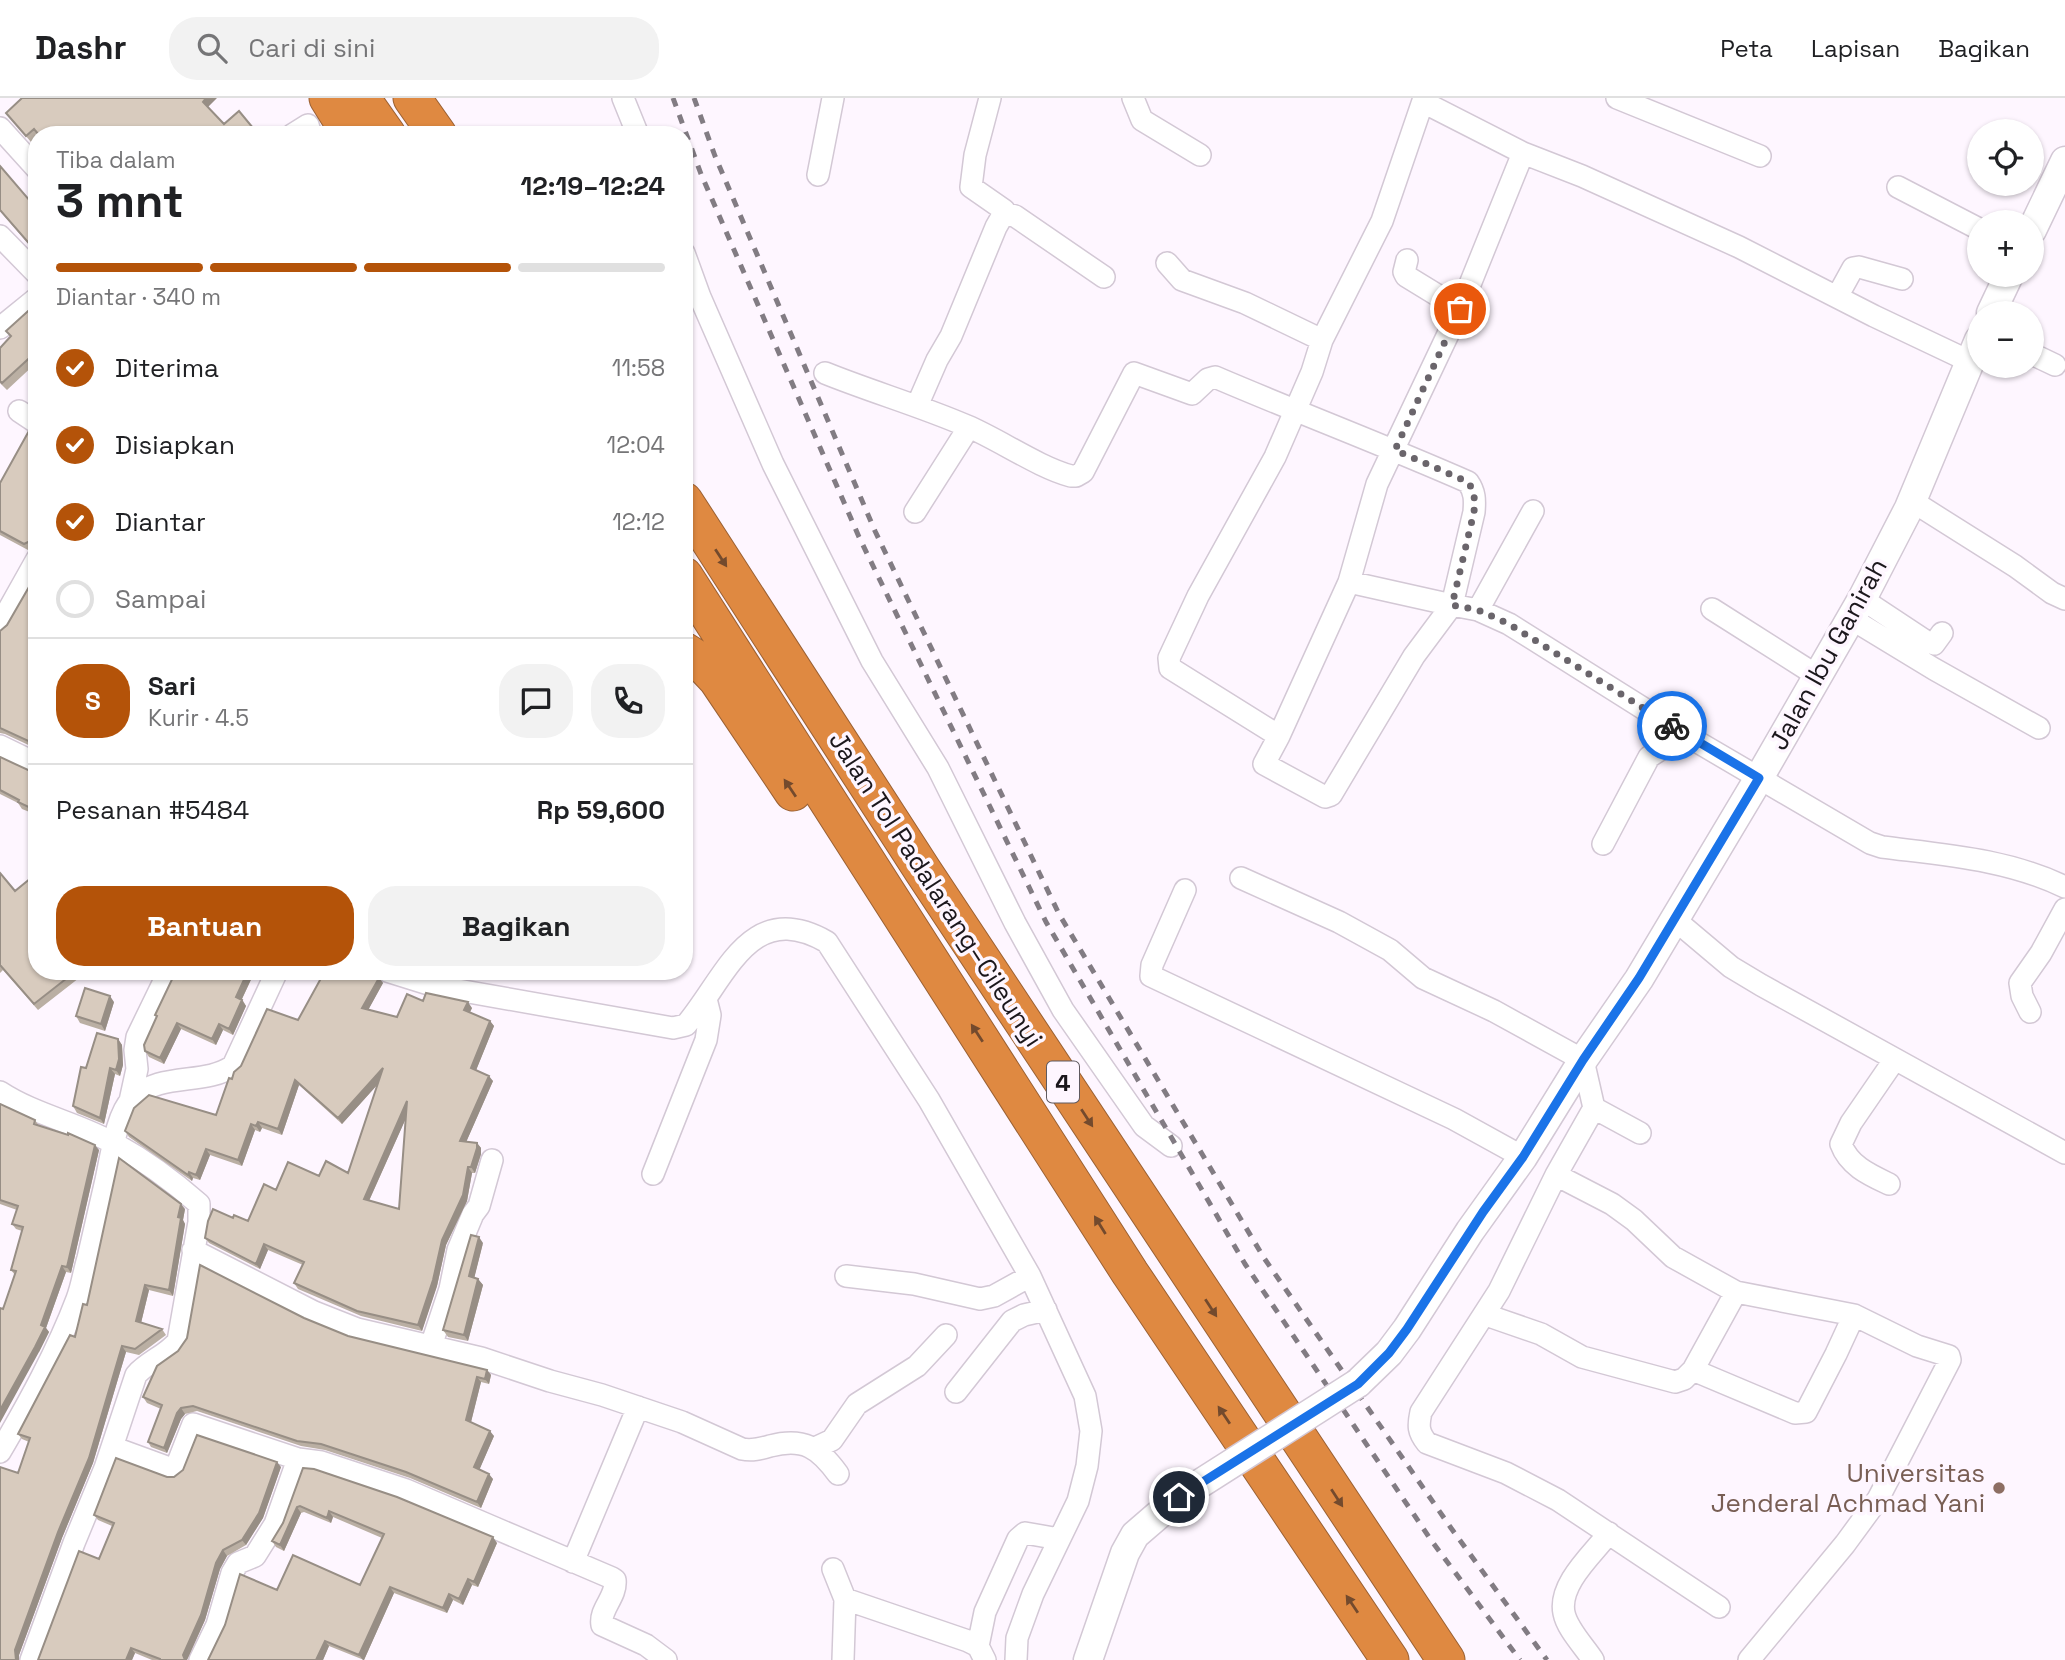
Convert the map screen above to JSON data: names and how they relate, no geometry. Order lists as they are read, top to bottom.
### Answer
{
  "streets": {
    "highway": ["Jalan Tol Padalarang–Cileunyi", "4"],
    "main road": ["Jalan Ibu Ganirah"]
  },
  "places": ["Universitas Jenderal Achmad Yani"],
  "page": {
    "header": "Dashr",
    "search": "Cari di sini",
    "nav": ["Peta", "Lapisan", "Bagikan"],
    "map_buttons": ["+", "−"],
    "heading": ["3 mnt", "Tiba dalam", "12:19–12:24"],
    "panel": [
      "Sari",
      "Kurir · 4.5",
      "Pesanan #5484",
      "Rp 59,600"
    ],
    "bar": "Diantar · 340 m",
    "list": [
      ["Diterima", "11:58"],
      ["Disiapkan", "12:04"],
      ["Diantar", "12:12"],
      "Sampai"
    ],
    "round": "S",
    "buttons": ["Bantuan", "Bagikan"]
  }
}
